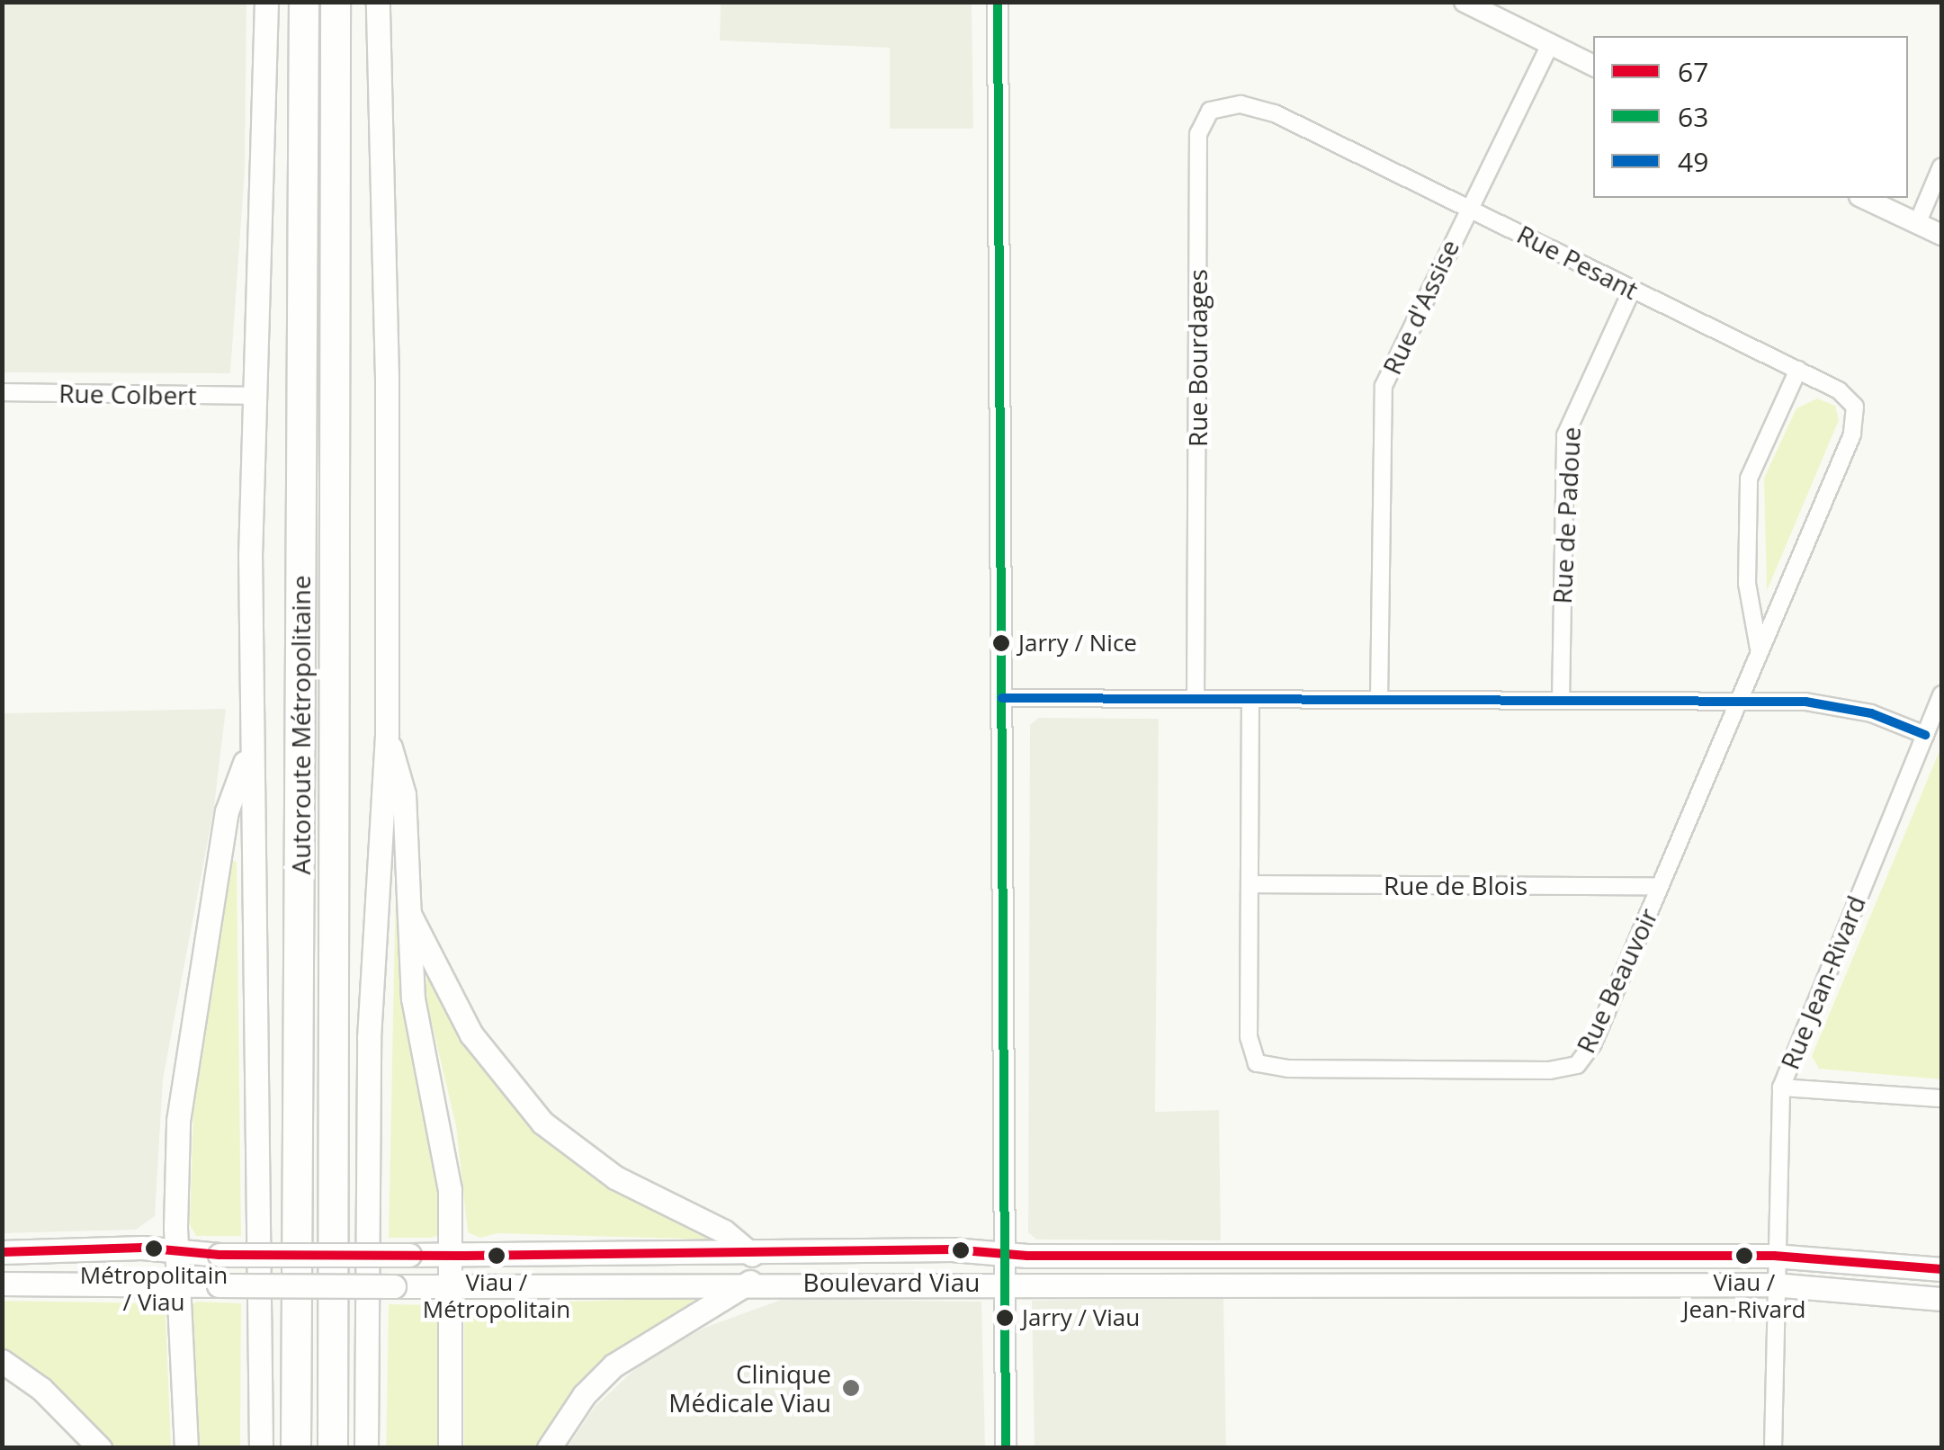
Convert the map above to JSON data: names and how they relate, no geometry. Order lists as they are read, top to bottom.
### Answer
{
  "streets": {
    "highway": ["Autoroute Métropolitaine"],
    "main road": ["Boulevard Viau"],
    "street": [
      "Rue Pesant",
      "Rue d'Assise",
      "Rue Bourdages",
      "Rue Colbert",
      "Rue de Padoue",
      "Rue de Blois",
      "Rue Beauvoir",
      "Rue Jean-Rivard"
    ]
  },
  "crossings": [
    ["Rue Pesant", "Rue d'Assise"],
    ["Rue Pesant", "Rue Bourdages"],
    ["Rue Pesant", "Rue de Padoue"],
    ["Rue Pesant", "Rue Beauvoir"],
    ["Rue de Blois", "Rue Beauvoir"],
    ["Rue Jean-Rivard", "Boulevard Viau"]
  ],
  "places": [
    "Jarry / Nice",
    "Métropolitain / Viau",
    "Viau / Métropolitain",
    "Viau / Jean-Rivard",
    "Jarry / Viau",
    "Clinique Médicale Viau"
  ],
  "lines": ["transit line 63", "transit line 49", "transit line 67"],
  "legend": ["67", "63", "49"]
}
